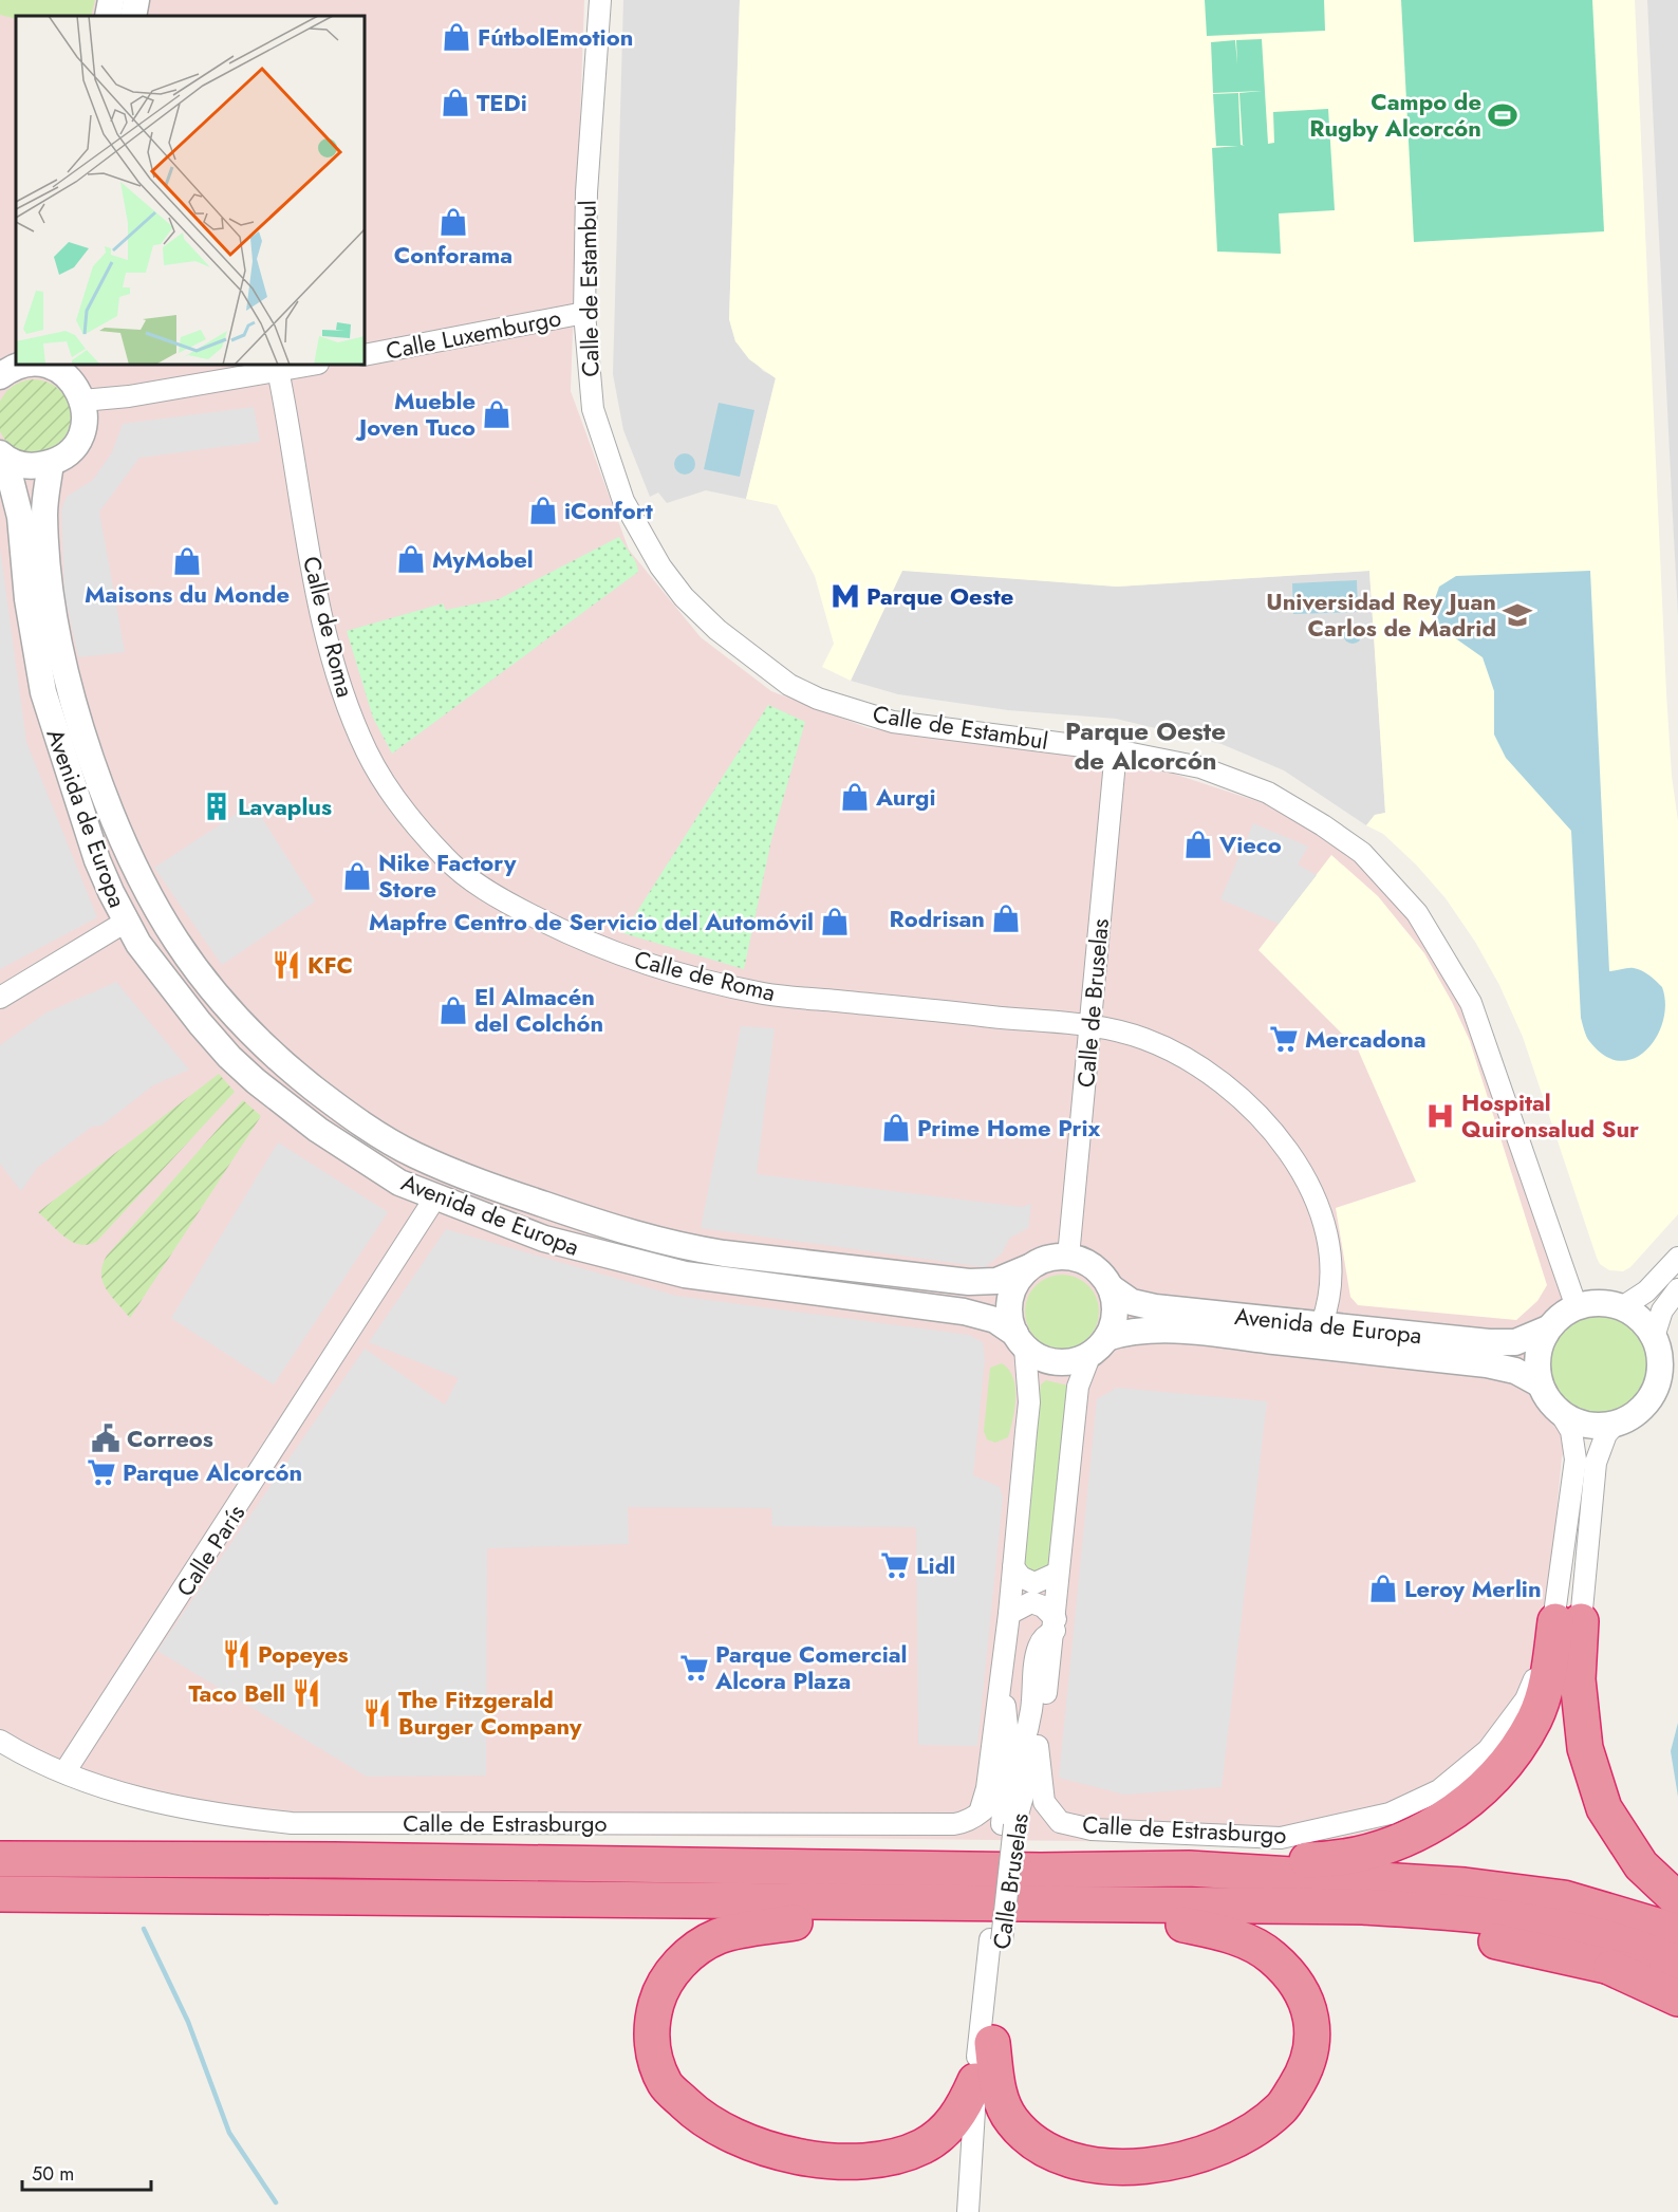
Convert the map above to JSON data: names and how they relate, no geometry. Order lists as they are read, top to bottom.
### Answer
{
  "streets": {
    "street": [
      "Calle de Estambul",
      "Calle Luxemburgo",
      "Calle de Roma",
      "Avenida de Europa",
      "Calle de Bruselas",
      "Calle París",
      "Calle de Estrasburgo",
      "Calle Bruselas"
    ]
  },
  "crossings": [
    ["Calle de Estambul", "Calle Luxemburgo"],
    ["Calle de Estambul", "Avenida de Europa"],
    ["Calle de Estambul", "Calle de Bruselas"],
    ["Calle de Roma", "Avenida de Europa"],
    ["Calle de Roma", "Calle de Bruselas"],
    ["Avenida de Europa", "Calle de Bruselas"],
    ["Avenida de Europa", "Calle París"],
    ["Avenida de Europa", "Calle Bruselas"],
    ["Calle de Bruselas", "Calle Bruselas"],
    ["Calle París", "Calle de Estrasburgo"],
    ["Calle de Estrasburgo", "Calle Bruselas"]
  ],
  "districts": ["Parque Oeste de Alcorcón"],
  "places": {
    "shop": [
      "FútbolEmotion",
      "TEDi",
      "Conforama",
      "Mueble Joven Tuco",
      "iConfort",
      "MyMobel",
      "Maisons du Monde",
      "Aurgi",
      "Vieco",
      "Nike Factory Store",
      "Rodrisan",
      "Mapfre Centro de Servicio del Automóvil",
      "El Almacén del Colchón",
      "Prime Home Prix",
      "Leroy Merlin"
    ],
    "sports": ["Campo de Rugby Alcorcón"],
    "metro station": ["Parque Oeste"],
    "school or university": ["Universidad Rey Juan Carlos de Madrid"],
    "building": ["Lavaplus"],
    "restaurant": [
      "KFC",
      "Popeyes",
      "Taco Bell",
      "The Fitzgerald Burger Company"
    ],
    "supermarket": [
      "Mercadona",
      "Parque Alcorcón",
      "Lidl",
      "Parque Comercial Alcora Plaza"
    ],
    "hospital": ["Hospital Quironsalud Sur"],
    "public building": ["Correos"]
  },
  "scale_bar": "50 m"
}
